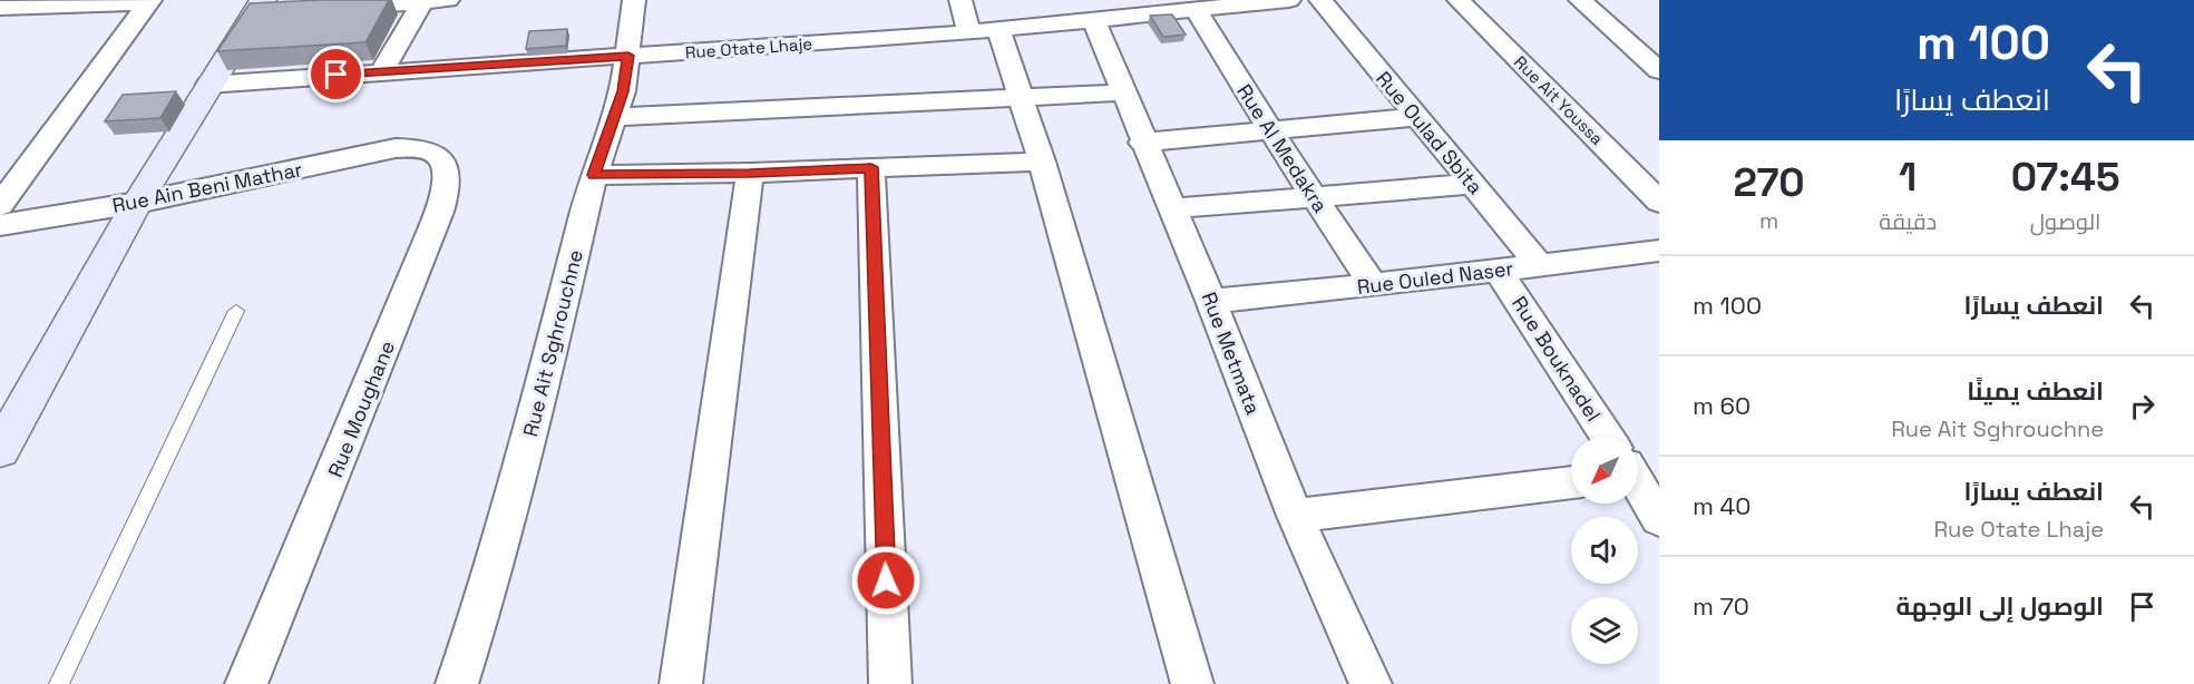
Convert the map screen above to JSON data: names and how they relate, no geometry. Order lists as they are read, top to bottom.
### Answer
{
  "streets": {
    "street": [
      "Rue Otate Lhaje",
      "Rue Ait Youssa",
      "Rue Oulad Sbita",
      "Rue Al Medakra",
      "Rue Ain Beni Mathar",
      "Rue Ouled Naser",
      "Rue Ait Sghrouchne",
      "Rue Metmata",
      "Rue Bouknadel",
      "Rue Moughane"
    ]
  },
  "crossings": [
    ["Rue Otate Lhaje", "Rue Al Medakra"],
    ["Rue Otate Lhaje", "Rue Ait Sghrouchne"],
    ["Rue Otate Lhaje", "Rue Metmata"],
    ["Rue Oulad Sbita", "Rue Ouled Naser"],
    ["Rue Al Medakra", "Rue Ouled Naser"],
    ["Rue Ain Beni Mathar", "Rue Moughane"],
    ["Rue Ouled Naser", "Rue Metmata"],
    ["Rue Ouled Naser", "Rue Bouknadel"]
  ],
  "north": "bottom left",
  "page": {
    "turn": ["100 m", "انعطف يسارًا"],
    "eta": [
      "07:45",
      "الوصول",
      "1",
      "دقيقة",
      "270",
      "m"
    ],
    "list": [
      {
        "name": "انعطف يسارًا",
        "value": "100 m"
      },
      {
        "name": "انعطف يمينًا",
        "note": "Rue Ait Sghrouchne",
        "value": "60 m"
      },
      {
        "name": "انعطف يسارًا",
        "note": "Rue Otate Lhaje",
        "value": "40 m"
      },
      {
        "name": "الوصول إلى الوجهة",
        "value": "70 m"
      }
    ]
  }
}
